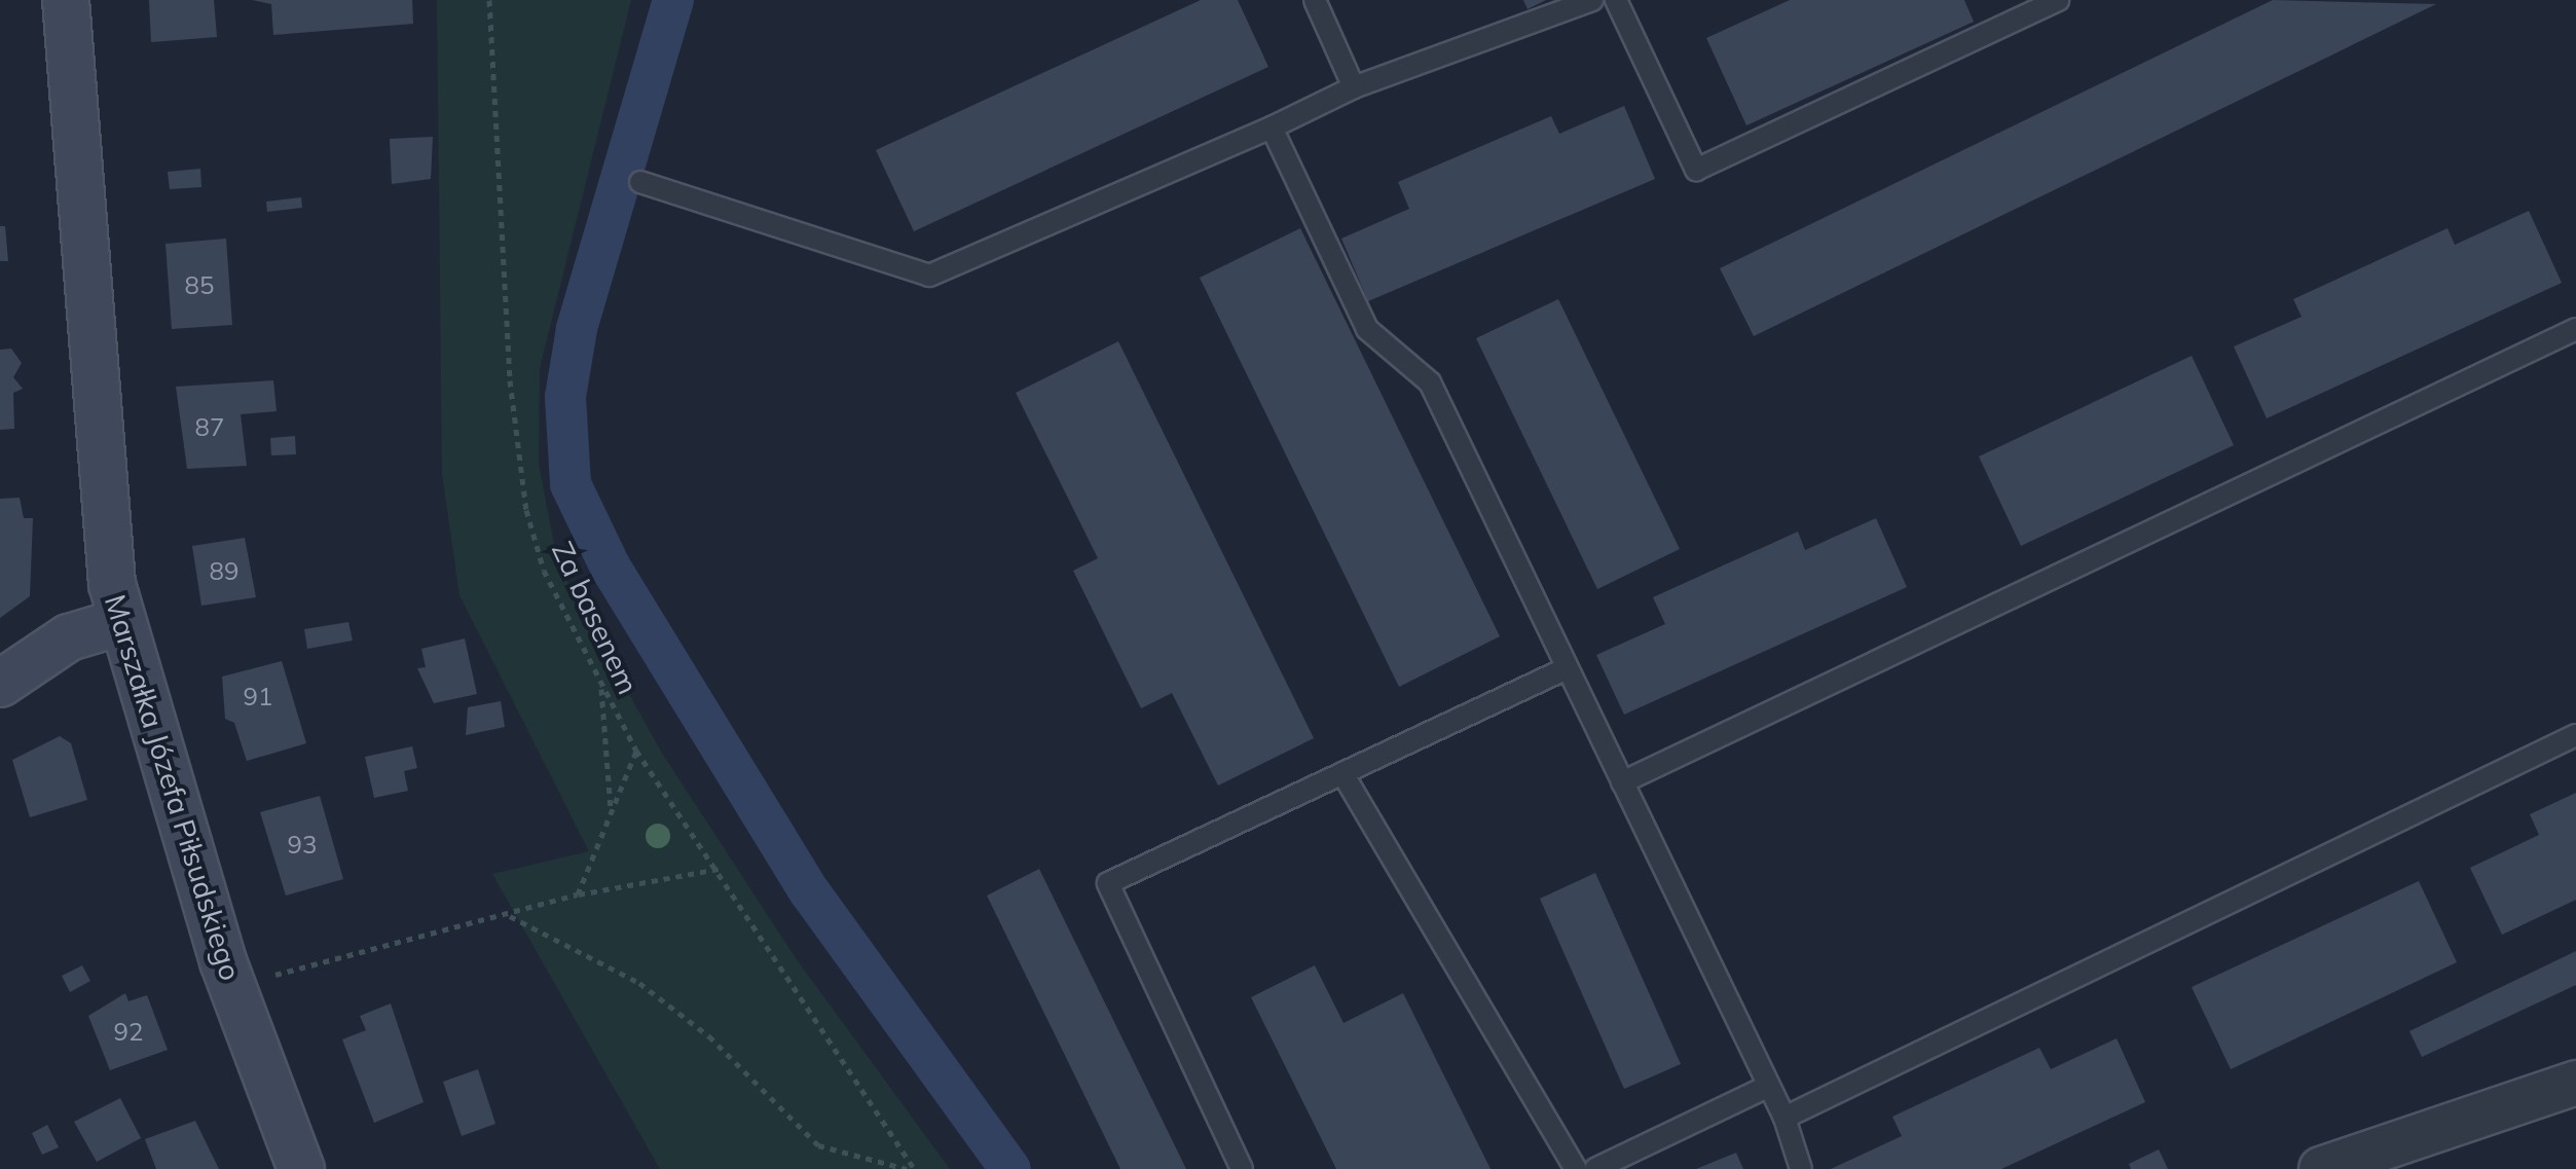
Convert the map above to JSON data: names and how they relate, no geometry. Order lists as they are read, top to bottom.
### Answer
{
  "streets": {
    "main road": ["Marszałka Józefa Piłsudskiego"],
    "path": ["Za basenem"]
  },
  "house_numbers": [
    "85",
    "87",
    "89",
    "91",
    "93",
    "92"
  ]
}
